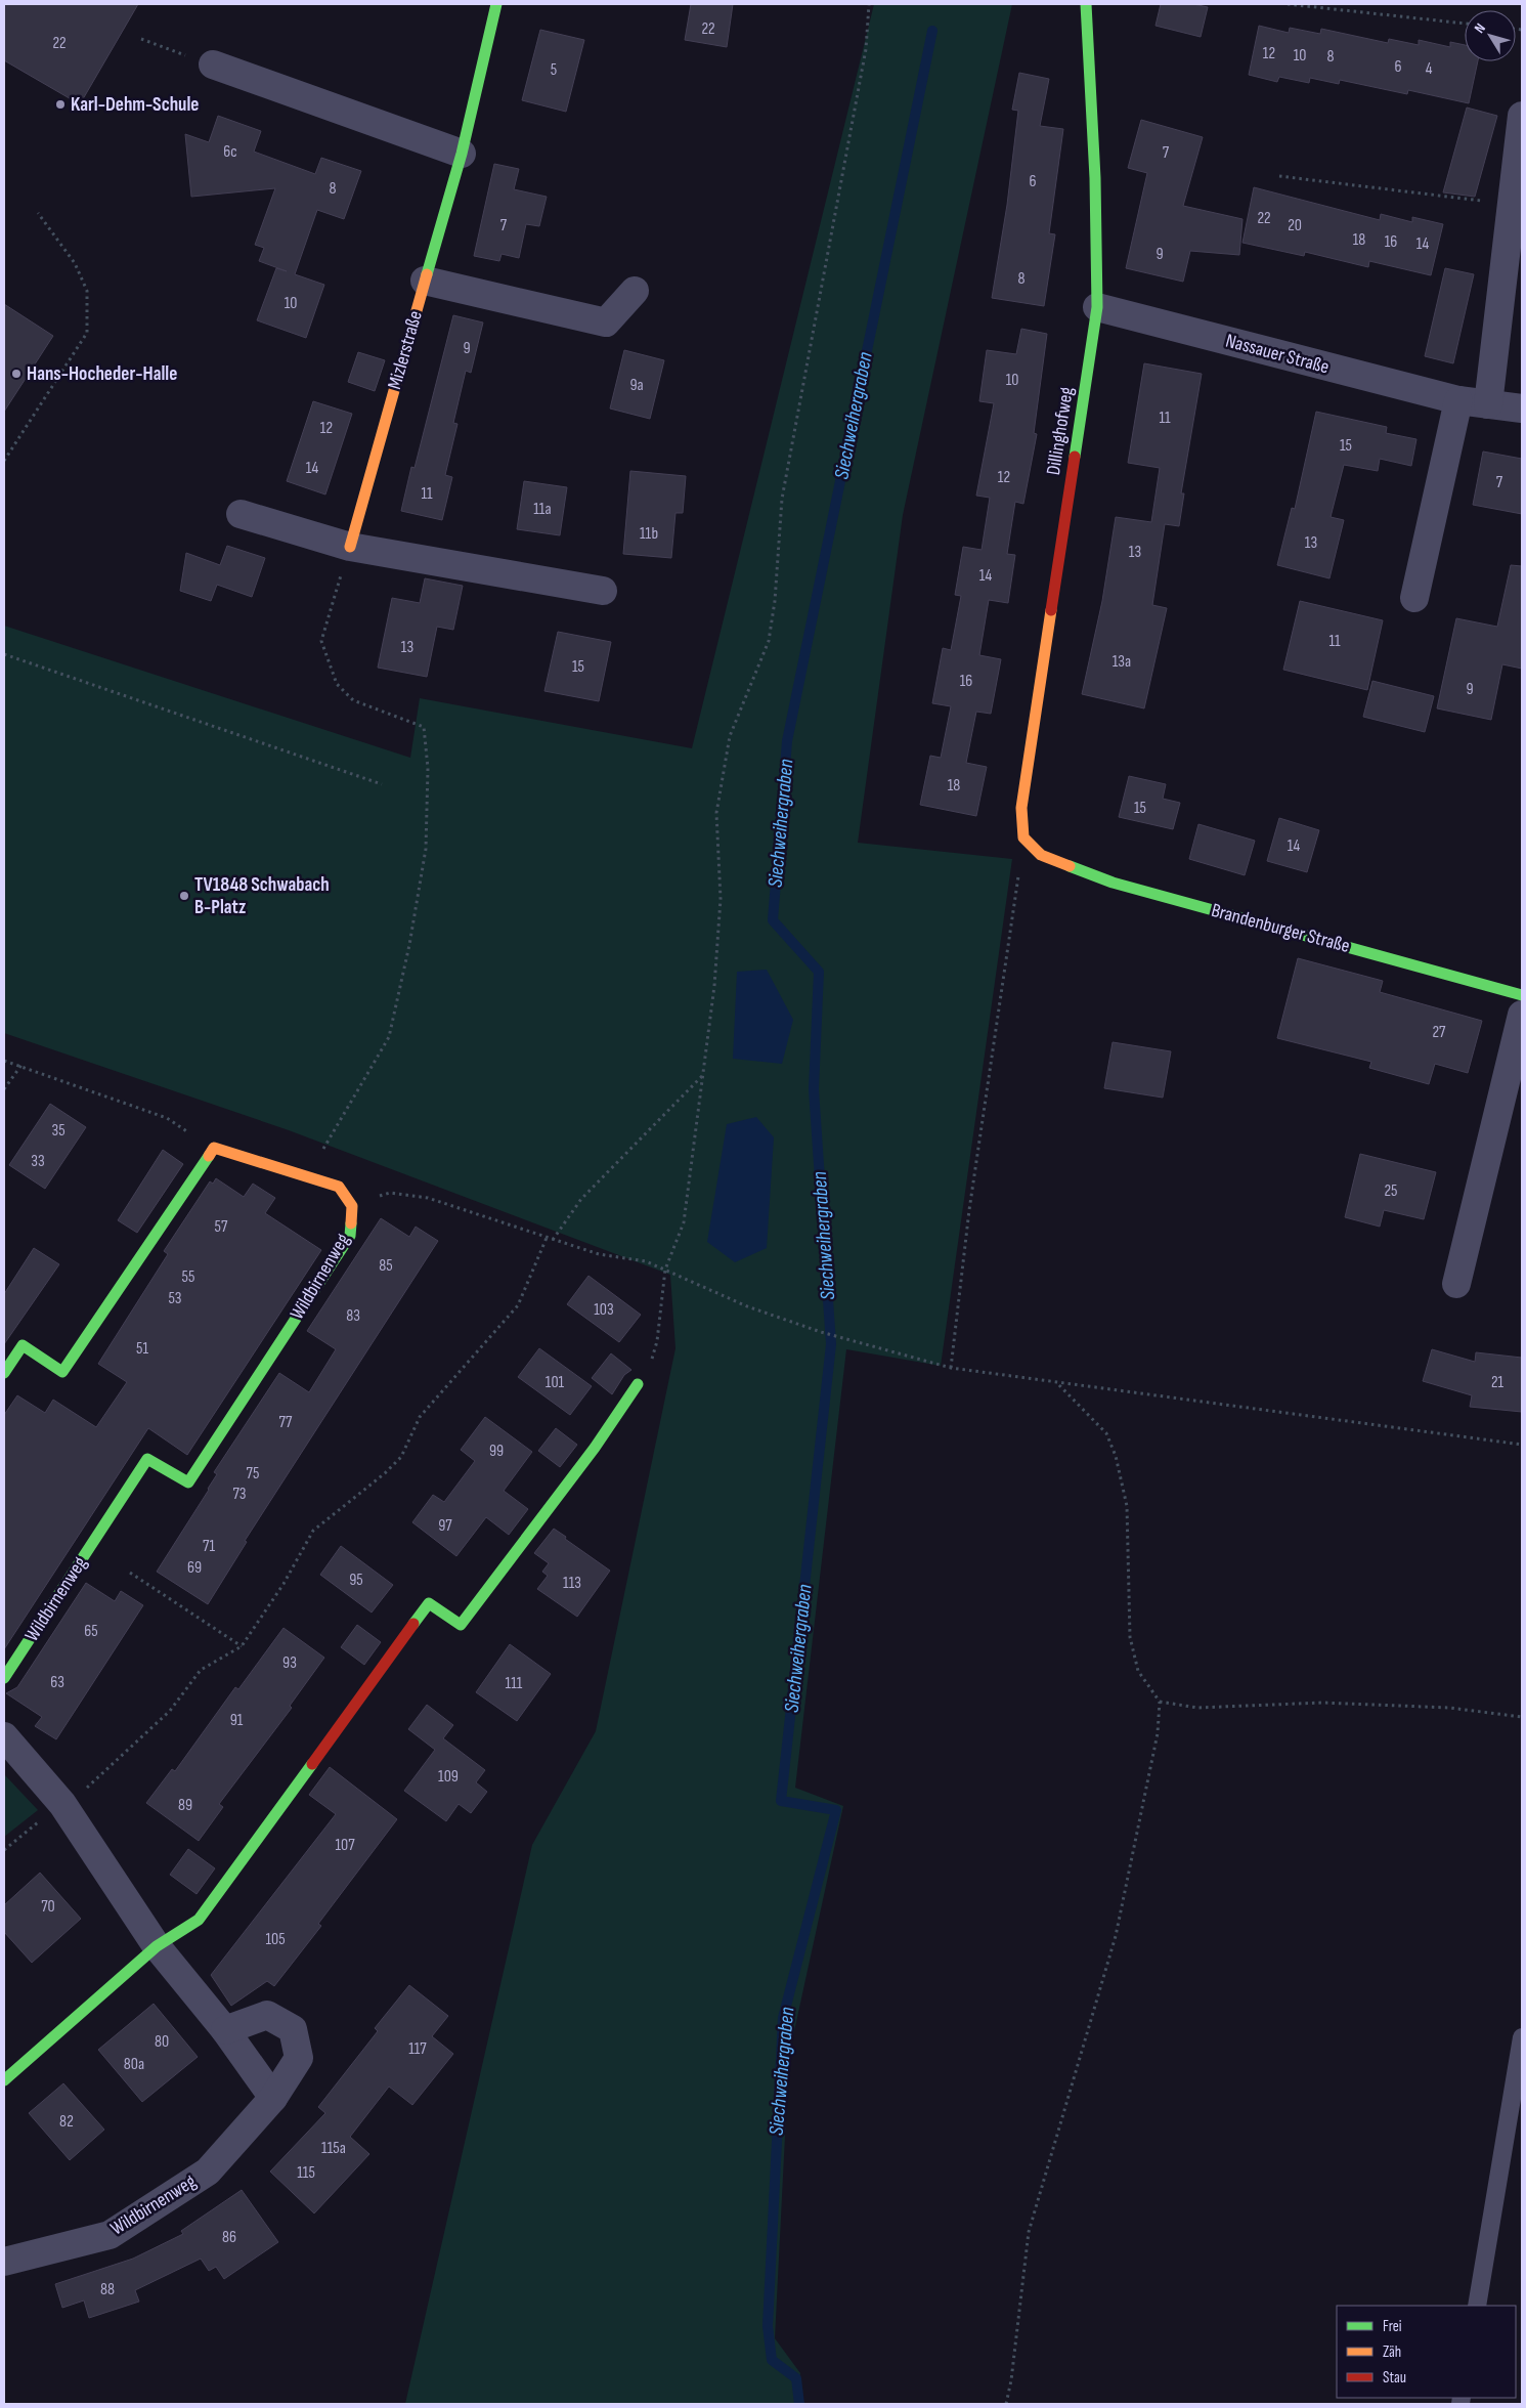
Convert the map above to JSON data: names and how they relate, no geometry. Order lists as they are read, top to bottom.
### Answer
{
  "streets": {
    "street": [
      "Mizlerstraße",
      "Nassauer Straße",
      "Dillinghofweg",
      "Brandenburger Straße",
      "Wildbirnenweg"
    ]
  },
  "crossings": [
    ["Nassauer Straße", "Dillinghofweg"],
    ["Dillinghofweg", "Brandenburger Straße"]
  ],
  "water": ["Siechweihergraben"],
  "places": ["Karl-Dehm-Schule", "Hans-Hocheder-Halle", "TV1848 Schwabach B-Platz"],
  "house_numbers": [
    "22",
    "22",
    "12",
    "10",
    "8",
    "6",
    "4",
    "5",
    "6c",
    "7",
    "6",
    "8",
    "22",
    "7",
    "20",
    "18",
    "16",
    "14",
    "9",
    "8",
    "10",
    "9",
    "10",
    "9a",
    "11",
    "12",
    "15",
    "14",
    "12",
    "7",
    "11",
    "11a",
    "11b",
    "13",
    "13",
    "14",
    "11",
    "13",
    "13a",
    "15",
    "16",
    "9",
    "18",
    "15",
    "14",
    "27",
    "35",
    "33",
    "25",
    "57",
    "85",
    "55",
    "53",
    "103",
    "83",
    "51",
    "101",
    "21",
    "77",
    "99",
    "75",
    "73",
    "97",
    "71",
    "69",
    "95",
    "113",
    "65",
    "93",
    "63",
    "111",
    "91",
    "109",
    "89",
    "107",
    "70",
    "105",
    "80",
    "117",
    "80a",
    "82",
    "115a",
    "115",
    "86",
    "88"
  ],
  "legend": ["Frei", "Zäh", "Stau"],
  "north": "top left"
}
